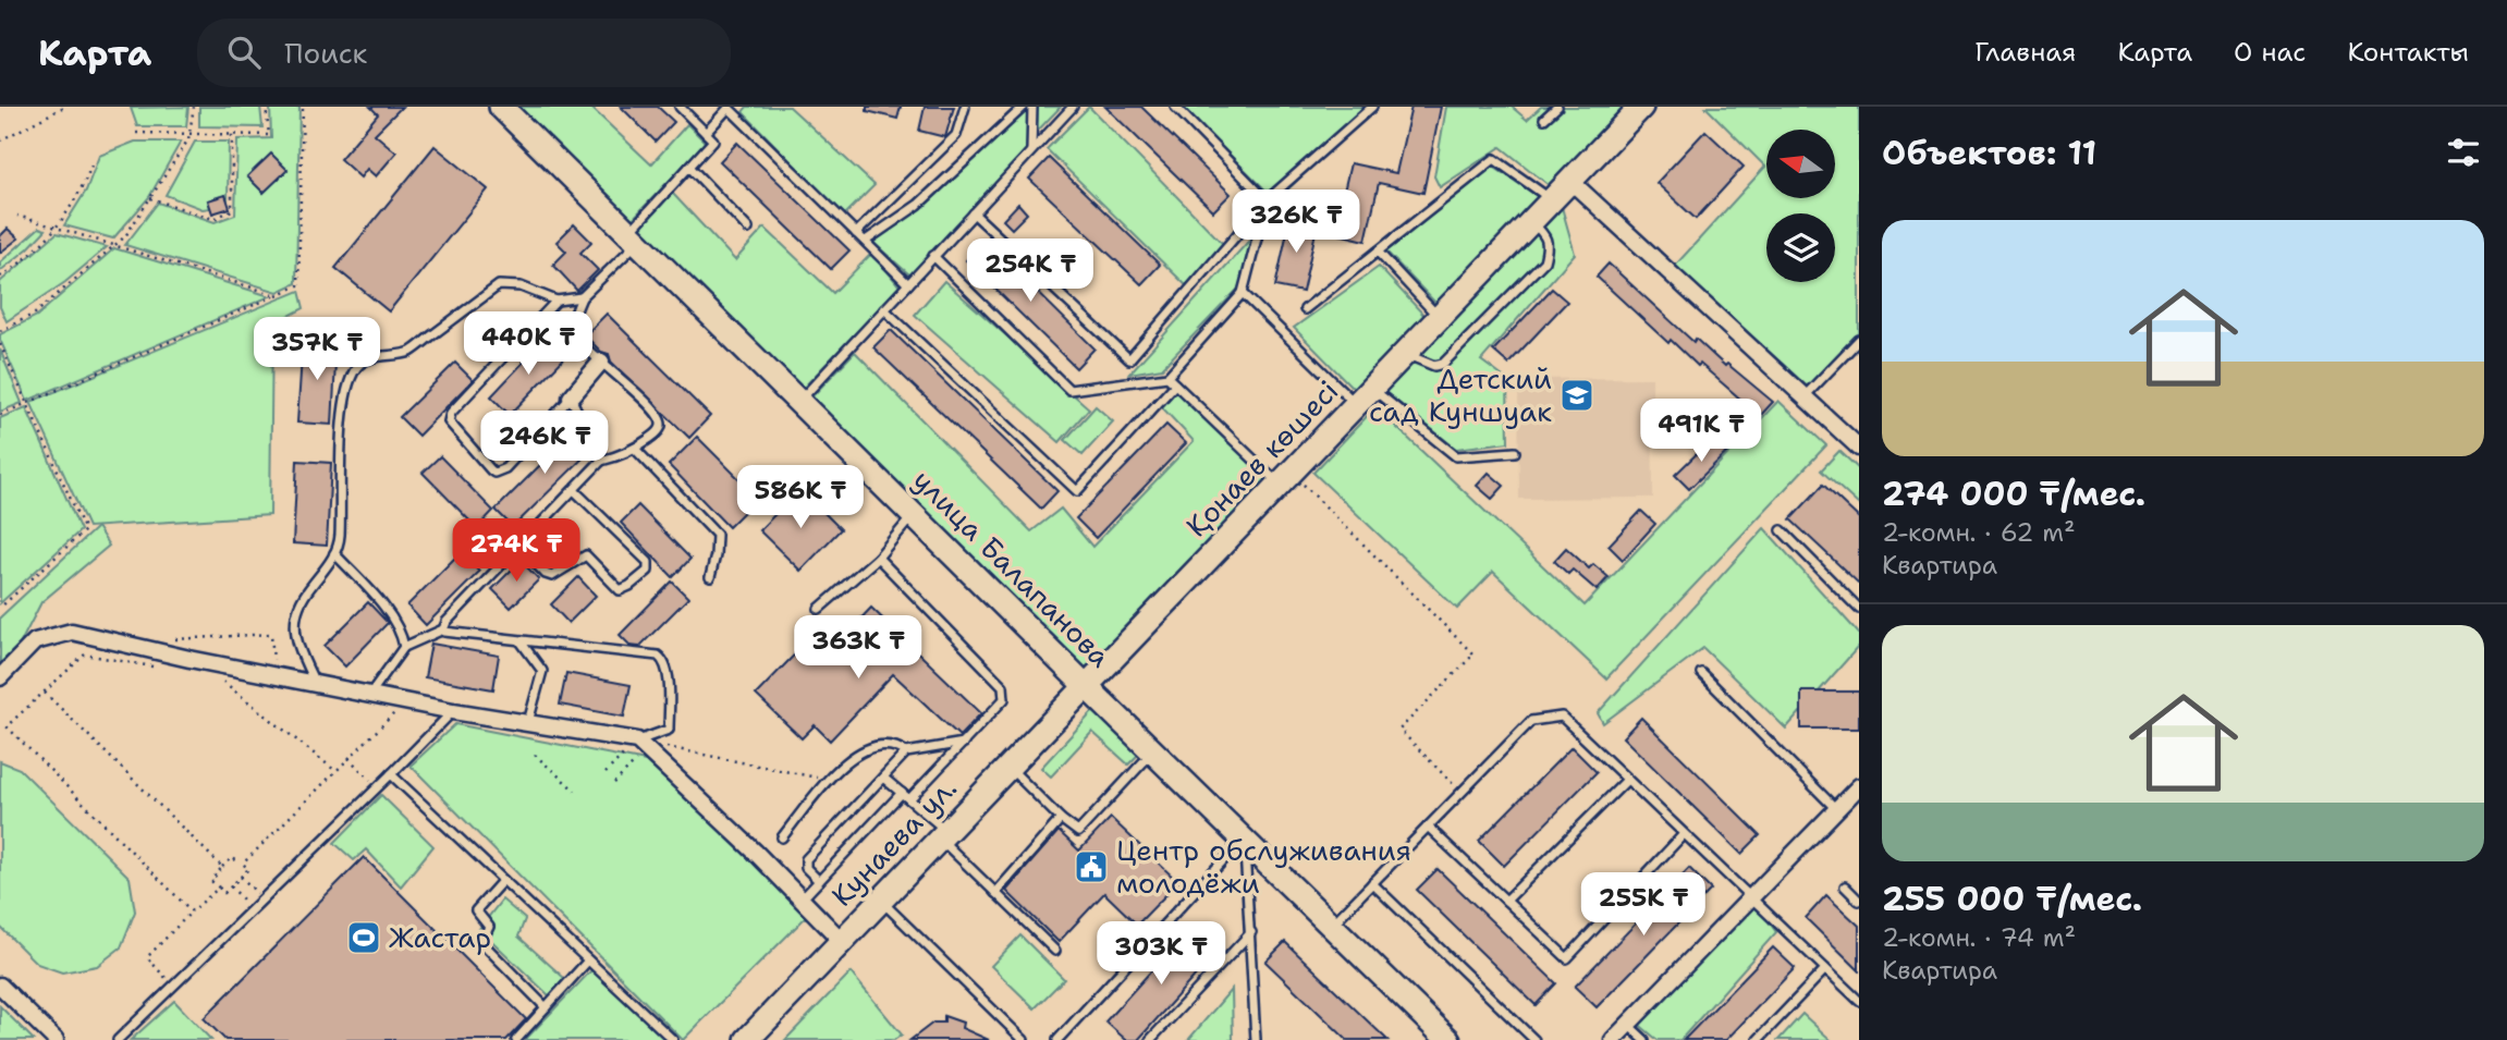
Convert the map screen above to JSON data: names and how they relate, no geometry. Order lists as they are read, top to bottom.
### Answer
{
  "streets": {
    "street": ["Қонаев көшесі", "улица Балапанова", "Кунаева ул."]
  },
  "crossings": [
    ["Қонаев көшесі", "улица Балапанова"],
    ["Қонаев көшесі", "Кунаева ул."],
    ["улица Балапанова", "Кунаева ул."]
  ],
  "places": {
    "school or university": ["Детский сад Куншуак"],
    "public building": ["Центр обслуживания молодёжи"],
    "sports": ["Жастар"]
  },
  "north": "left",
  "page": {
    "header": "Карта",
    "search": "Поиск",
    "nav": [
      "Главная",
      "Карта",
      "О нас",
      "Контакты"
    ],
    "heading": "Объектов: 11",
    "price": [
      "326K ₸",
      "254K ₸",
      "440K ₸",
      "357K ₸",
      "491K ₸",
      "246K ₸",
      "586K ₸",
      "274K ₸",
      "363K ₸",
      "255K ₸",
      "303K ₸"
    ],
    "list": [
      {
        "name": "274 000 ₸/мес.",
        "note": "2-комн. · 62 m² · Квартира"
      },
      {
        "name": "255 000 ₸/мес.",
        "note": "2-комн. · 74 m² · Квартира"
      }
    ]
  }
}
